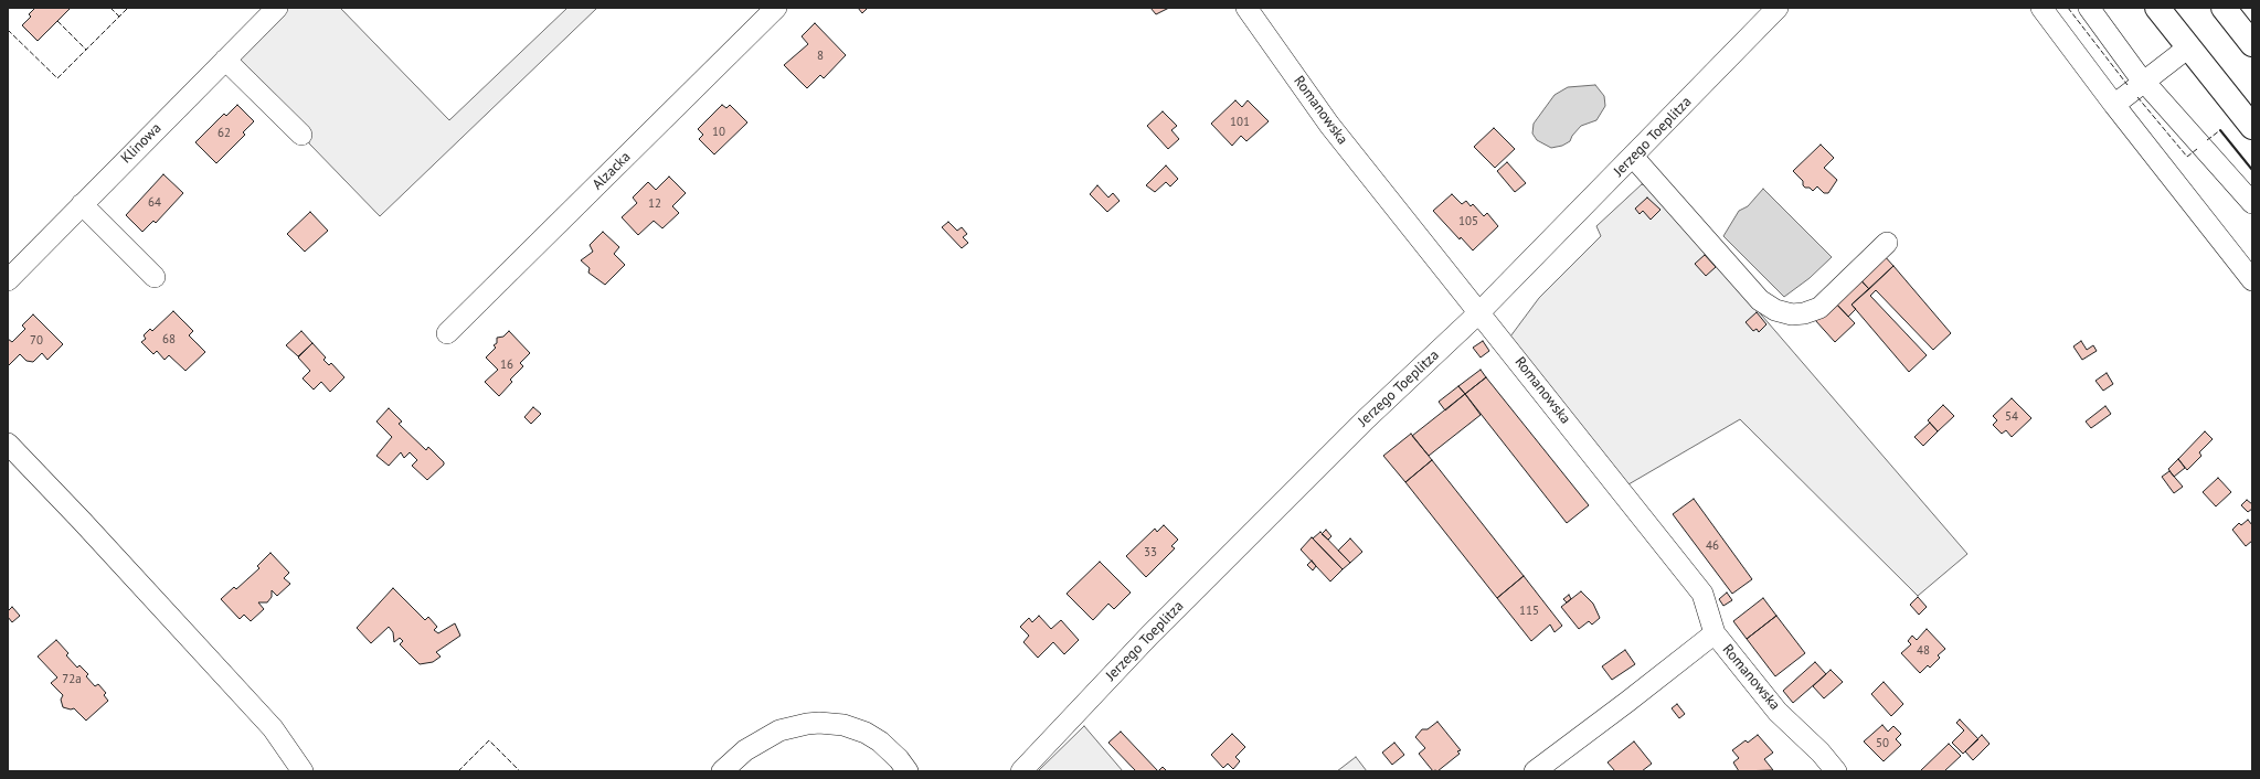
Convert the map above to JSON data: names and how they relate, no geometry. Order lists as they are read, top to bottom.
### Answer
{
  "streets": {
    "street": [
      "Romanowska",
      "Jerzego Toeplitza",
      "Klinowa",
      "Alzacka"
    ]
  },
  "crossings": [
    ["Romanowska", "Jerzego Toeplitza"]
  ],
  "house_numbers": [
    "8",
    "101",
    "10",
    "62",
    "64",
    "12",
    "105",
    "68",
    "70",
    "16",
    "54",
    "46",
    "33",
    "115",
    "48",
    "72a",
    "50"
  ]
}
